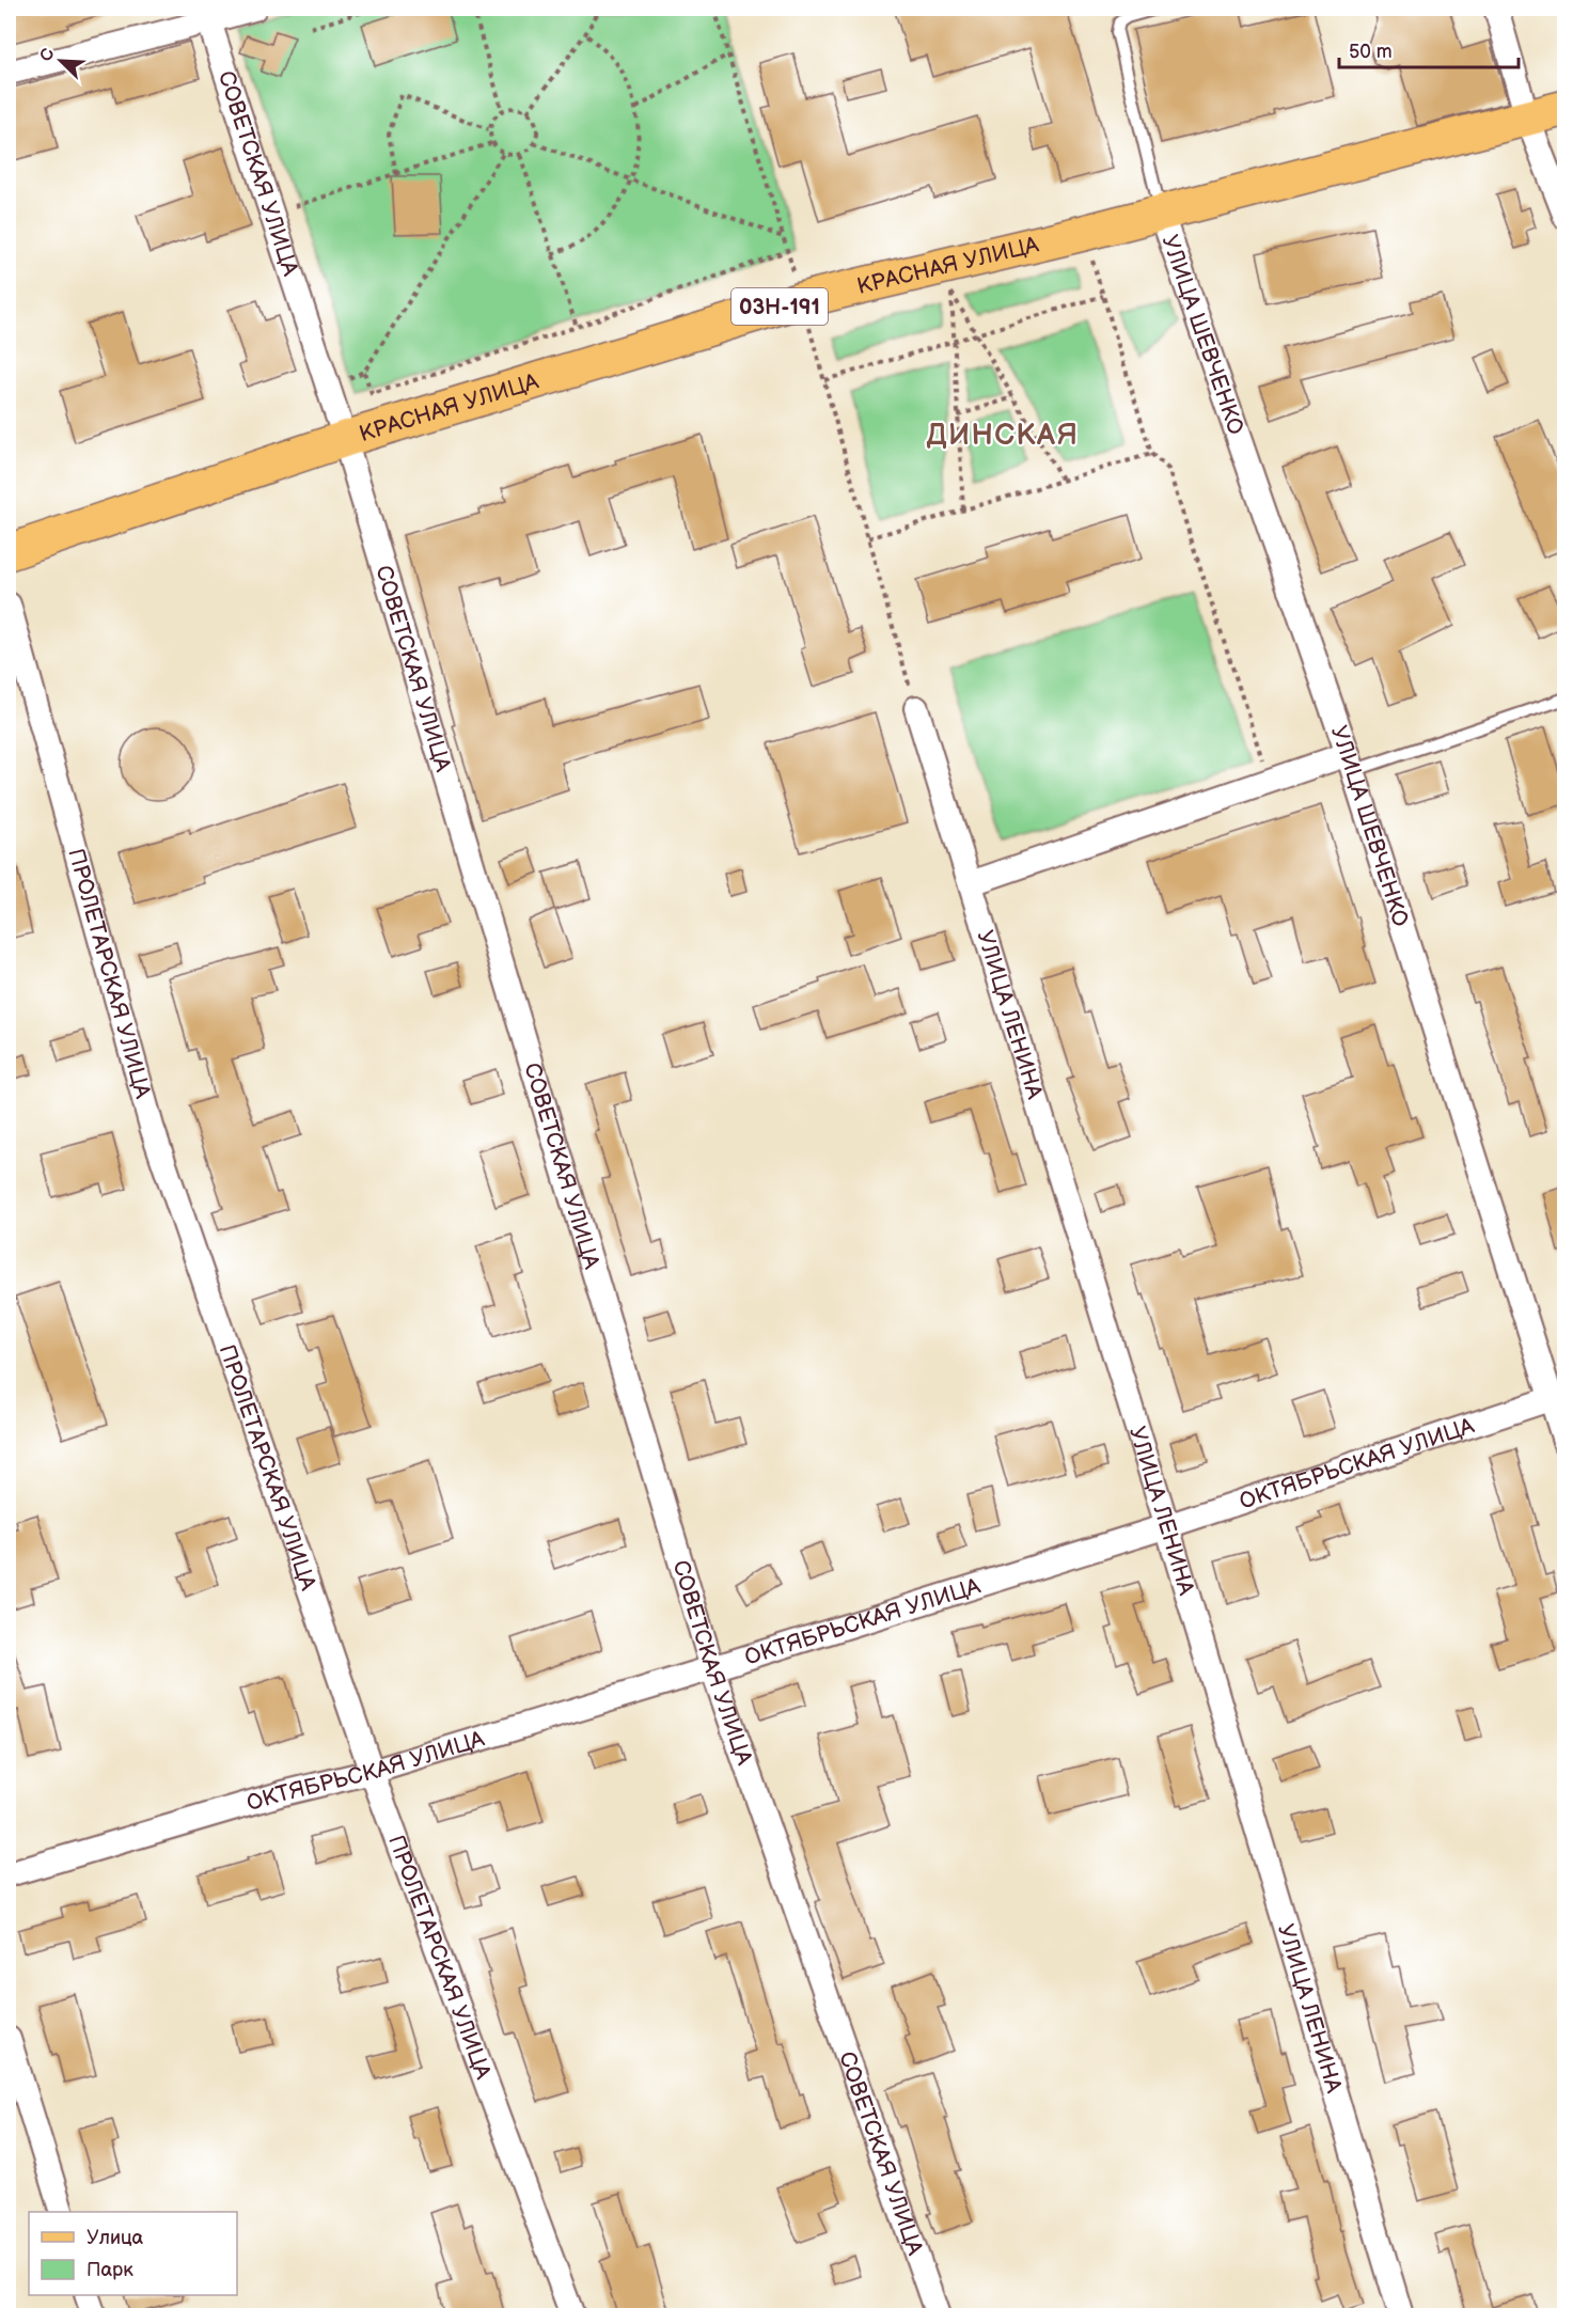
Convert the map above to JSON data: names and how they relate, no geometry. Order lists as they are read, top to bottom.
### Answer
{
  "streets": {
    "main road": ["КРАСНАЯ УЛИЦА", "03Н-191"],
    "street": [
      "СОВЕТСКАЯ УЛИЦА",
      "УЛИЦА ШЕВЧЕНКО",
      "ПРОЛЕТАРСКАЯ УЛИЦА",
      "УЛИЦА ЛЕНИНА",
      "ОКТЯБРЬСКАЯ УЛИЦА"
    ]
  },
  "crossings": [
    ["СОВЕТСКАЯ УЛИЦА", "КРАСНАЯ УЛИЦА"],
    ["СОВЕТСКАЯ УЛИЦА", "ОКТЯБРЬСКАЯ УЛИЦА"],
    ["КРАСНАЯ УЛИЦА", "УЛИЦА ШЕВЧЕНКО"],
    ["УЛИЦА ШЕВЧЕНКО", "ОКТЯБРЬСКАЯ УЛИЦА"],
    ["ПРОЛЕТАРСКАЯ УЛИЦА", "ОКТЯБРЬСКАЯ УЛИЦА"],
    ["УЛИЦА ЛЕНИНА", "ОКТЯБРЬСКАЯ УЛИЦА"]
  ],
  "districts": ["ДИНСКАЯ"],
  "legend": ["Улица", "Парк"],
  "scale_bar": "50 m",
  "north": "top left"
}
